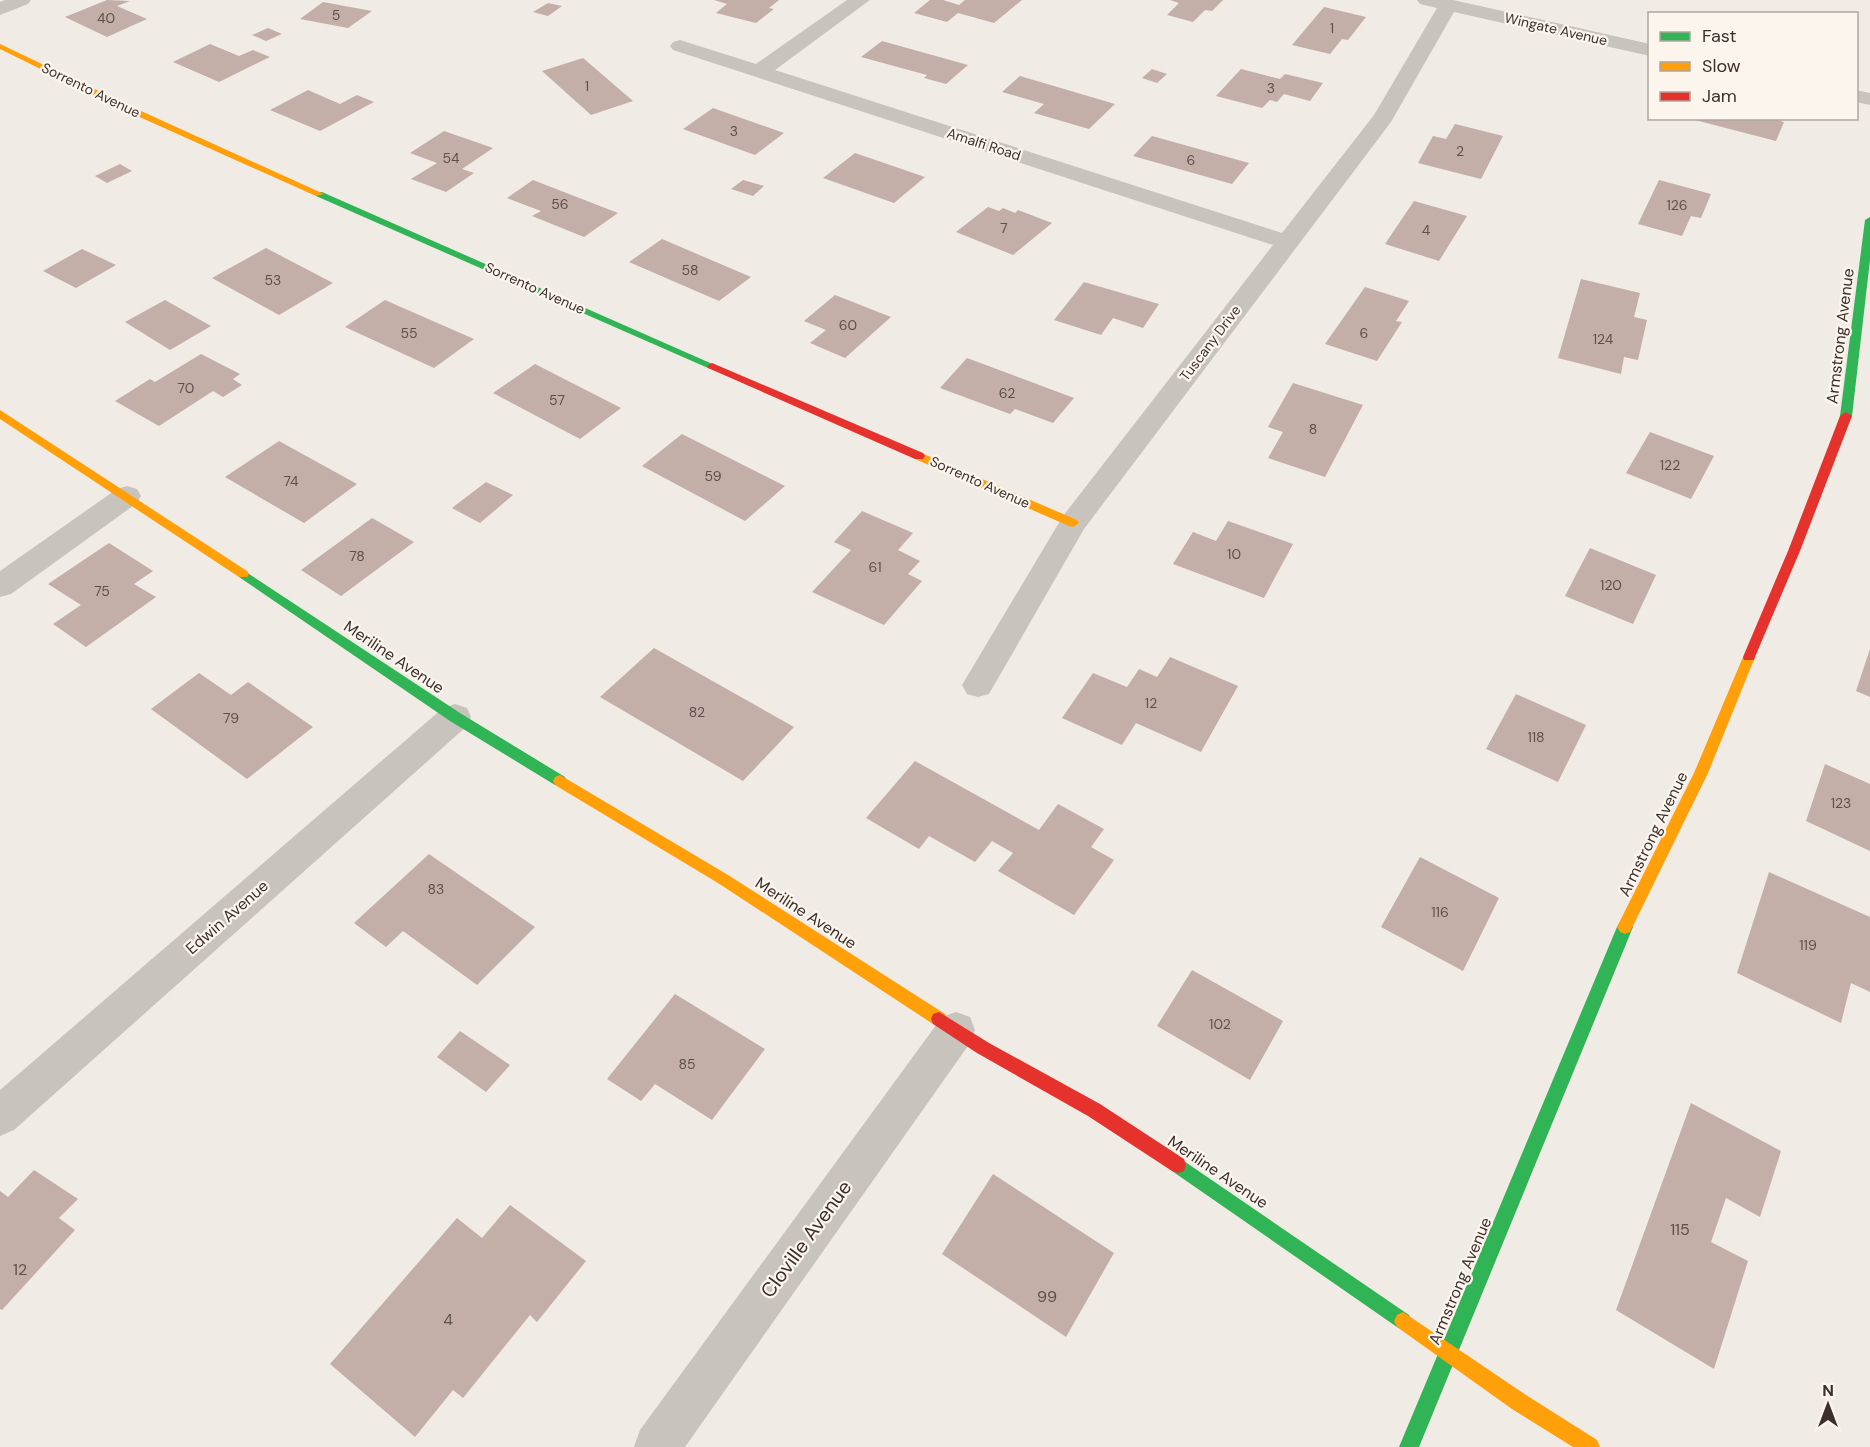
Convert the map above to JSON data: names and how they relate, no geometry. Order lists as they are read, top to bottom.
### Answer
{
  "streets": {
    "street": [
      "Wingate Avenue",
      "Sorrento Avenue",
      "Amalfi Road",
      "Armstrong Avenue",
      "Tuscany Drive",
      "Meriline Avenue",
      "Edwin Avenue",
      "Cloville Avenue"
    ]
  },
  "crossings": [
    ["Wingate Avenue", "Tuscany Drive"],
    ["Sorrento Avenue", "Tuscany Drive"],
    ["Amalfi Road", "Tuscany Drive"],
    ["Armstrong Avenue", "Meriline Avenue"],
    ["Meriline Avenue", "Edwin Avenue"],
    ["Meriline Avenue", "Cloville Avenue"]
  ],
  "house_numbers": [
    "5",
    "40",
    "1",
    "1",
    "3",
    "3",
    "2",
    "54",
    "6",
    "56",
    "126",
    "7",
    "4",
    "58",
    "53",
    "60",
    "55",
    "6",
    "124",
    "70",
    "62",
    "57",
    "8",
    "122",
    "59",
    "74",
    "10",
    "78",
    "61",
    "120",
    "75",
    "12",
    "82",
    "79",
    "118",
    "123",
    "83",
    "116",
    "119",
    "102",
    "85",
    "115",
    "12",
    "99",
    "4"
  ],
  "legend": ["Fast", "Slow", "Jam"],
  "north": "top"
}
